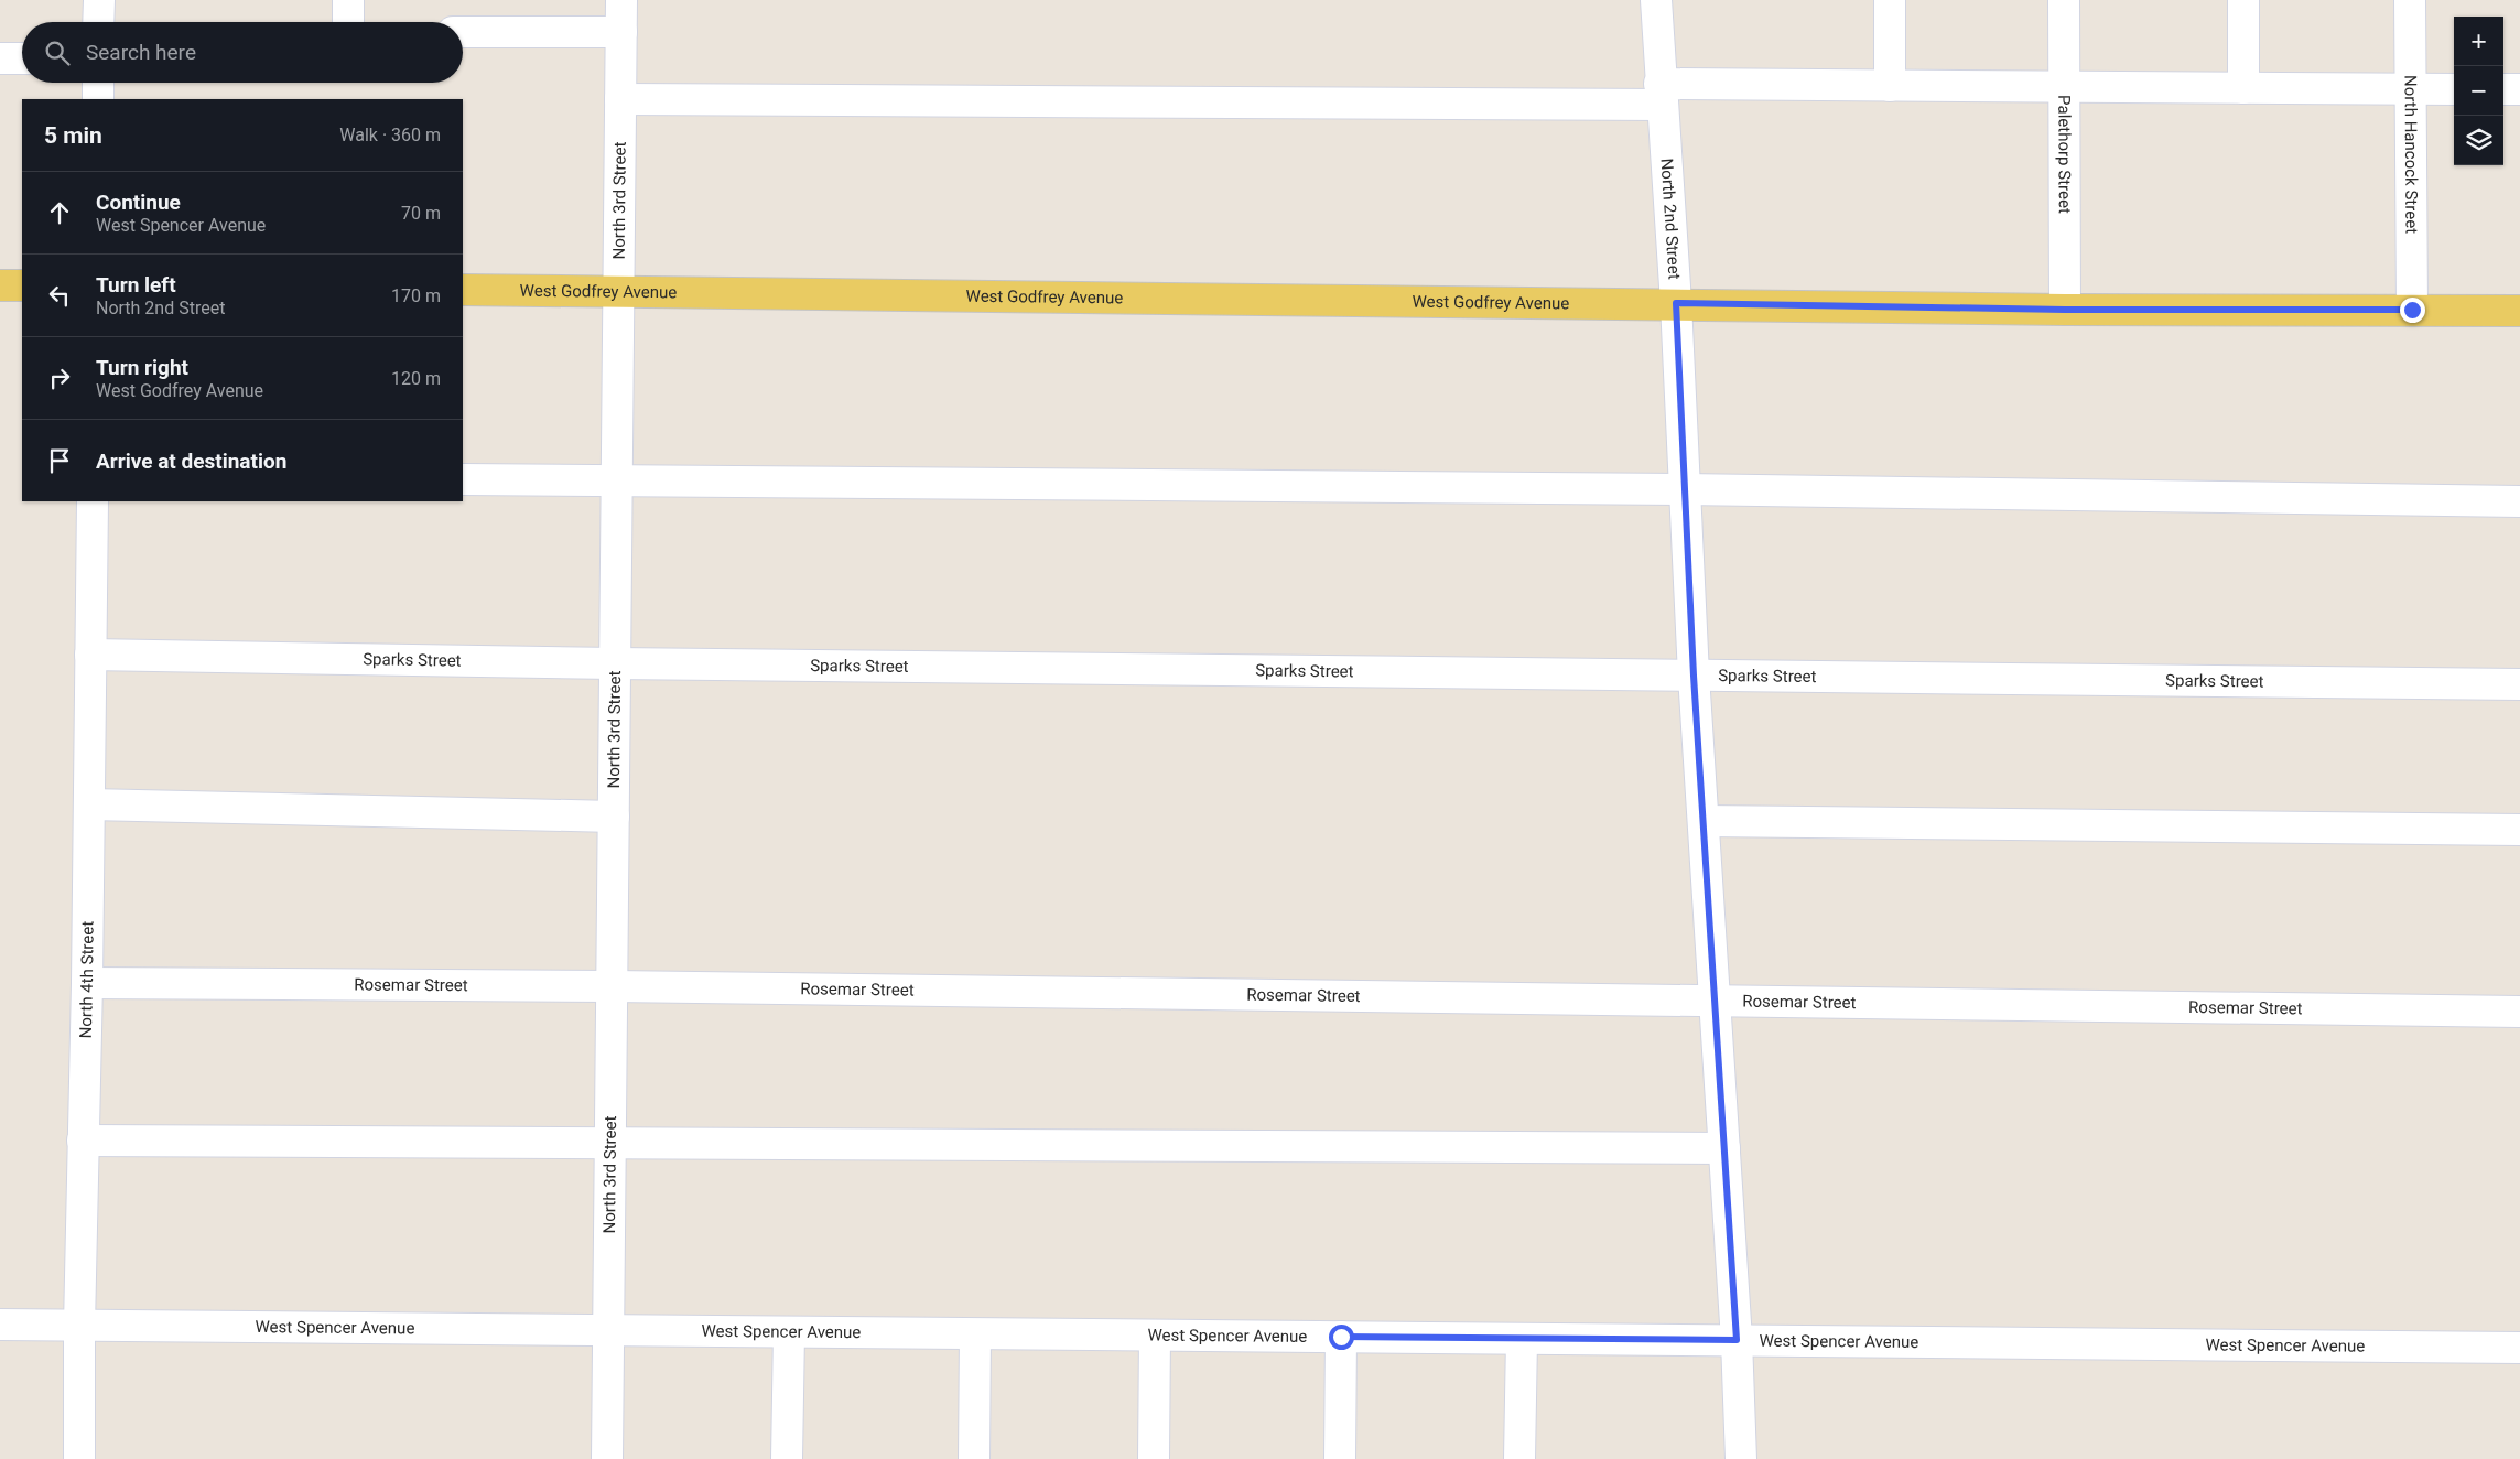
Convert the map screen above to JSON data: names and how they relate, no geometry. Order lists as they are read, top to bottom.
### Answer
{
  "streets": {
    "main road": ["West Godfrey Avenue"],
    "street": [
      "Palethorp Street",
      "North Hancock Street",
      "North 3rd Street",
      "North 2nd Street",
      "Sparks Street",
      "North 4th Street",
      "Rosemar Street",
      "West Spencer Avenue"
    ]
  },
  "crossings": [
    ["Palethorp Street", "West Godfrey Avenue"],
    ["North Hancock Street", "West Godfrey Avenue"],
    ["North 3rd Street", "West Godfrey Avenue"],
    ["North 3rd Street", "Sparks Street"],
    ["North 3rd Street", "Rosemar Street"],
    ["North 3rd Street", "West Spencer Avenue"],
    ["North 2nd Street", "West Godfrey Avenue"],
    ["North 2nd Street", "Sparks Street"],
    ["North 2nd Street", "Rosemar Street"],
    ["North 2nd Street", "West Spencer Avenue"],
    ["Sparks Street", "North 4th Street"],
    ["North 4th Street", "Rosemar Street"],
    ["North 4th Street", "West Spencer Avenue"]
  ],
  "page": {
    "map_buttons": ["+", "−"],
    "search": "Search here",
    "heading": ["5 min", "Walk · 360 m"],
    "list": [
      ["Continue", "West Spencer Avenue", "70 m"],
      ["Turn left", "North 2nd Street", "170 m"],
      ["Turn right", "West Godfrey Avenue", "120 m"],
      "Arrive at destination"
    ]
  }
}
